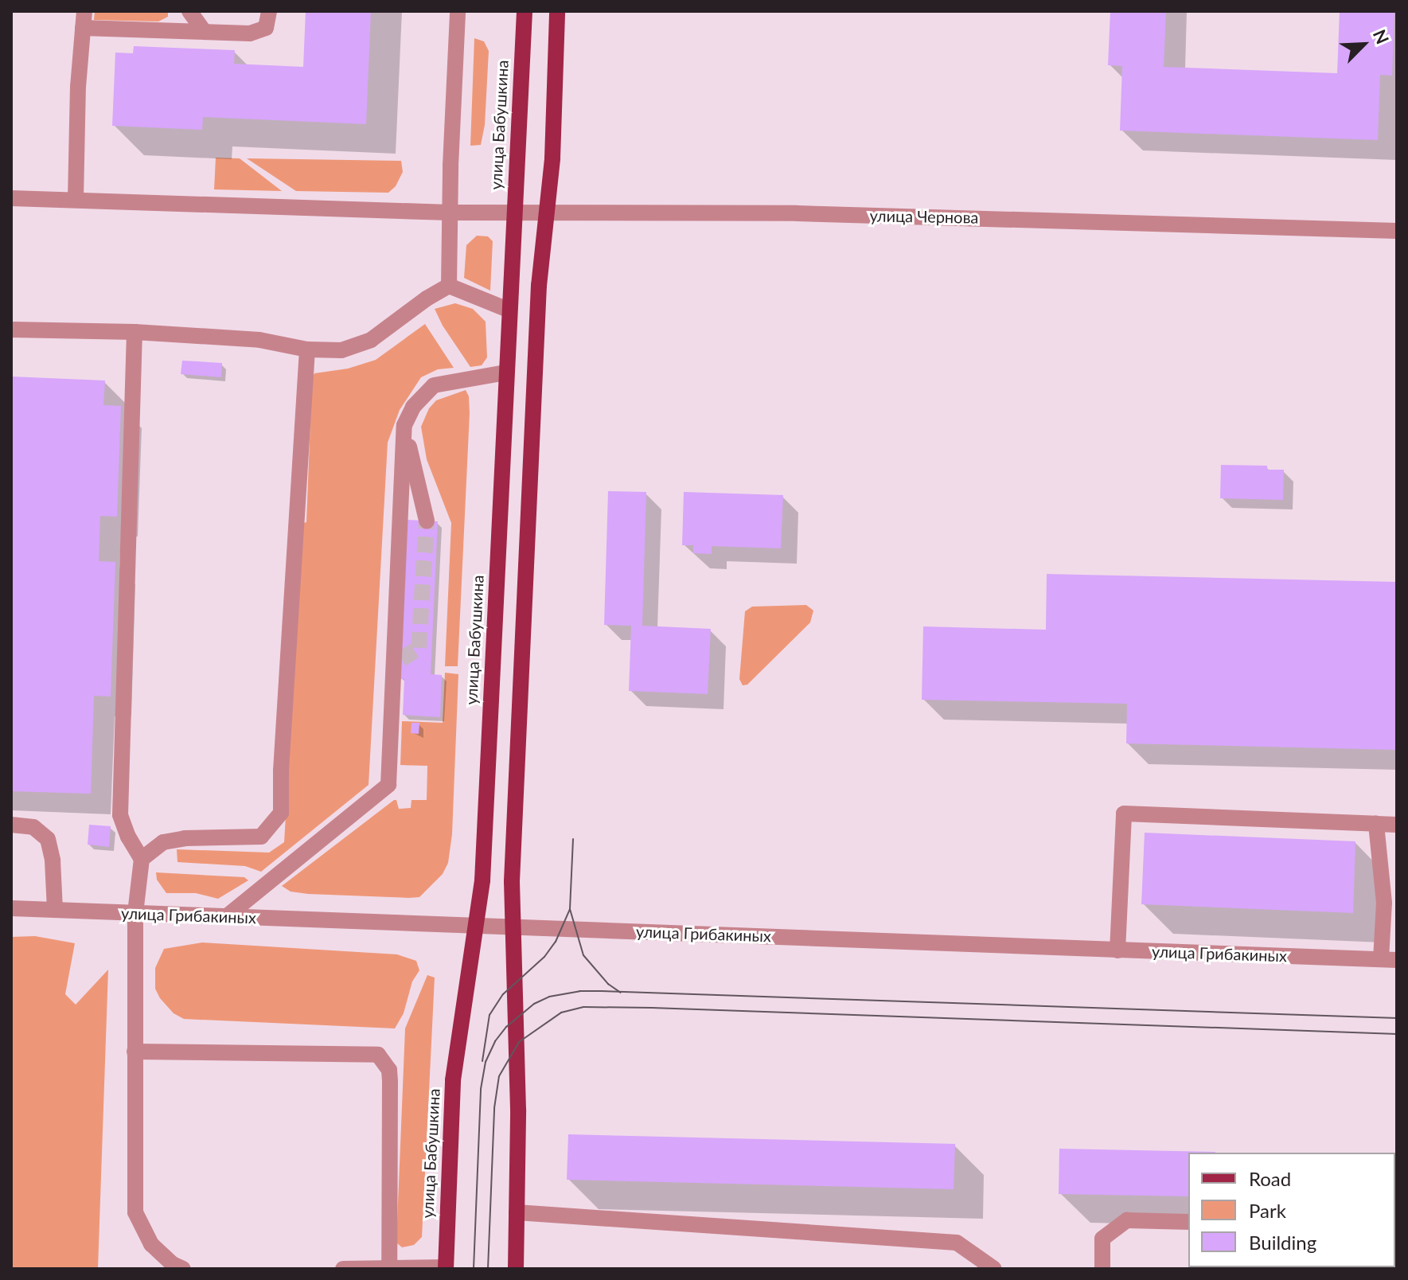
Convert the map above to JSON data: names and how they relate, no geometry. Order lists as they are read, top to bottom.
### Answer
{
  "streets": {
    "main road": ["улица Бабушкина"],
    "street": ["улица Чернова", "улица Грибакиных"]
  },
  "crossings": [
    ["улица Бабушкина", "улица Чернова"],
    ["улица Бабушкина", "улица Грибакиных"]
  ],
  "legend": ["Road", "Park", "Building"],
  "north": "top right"
}
